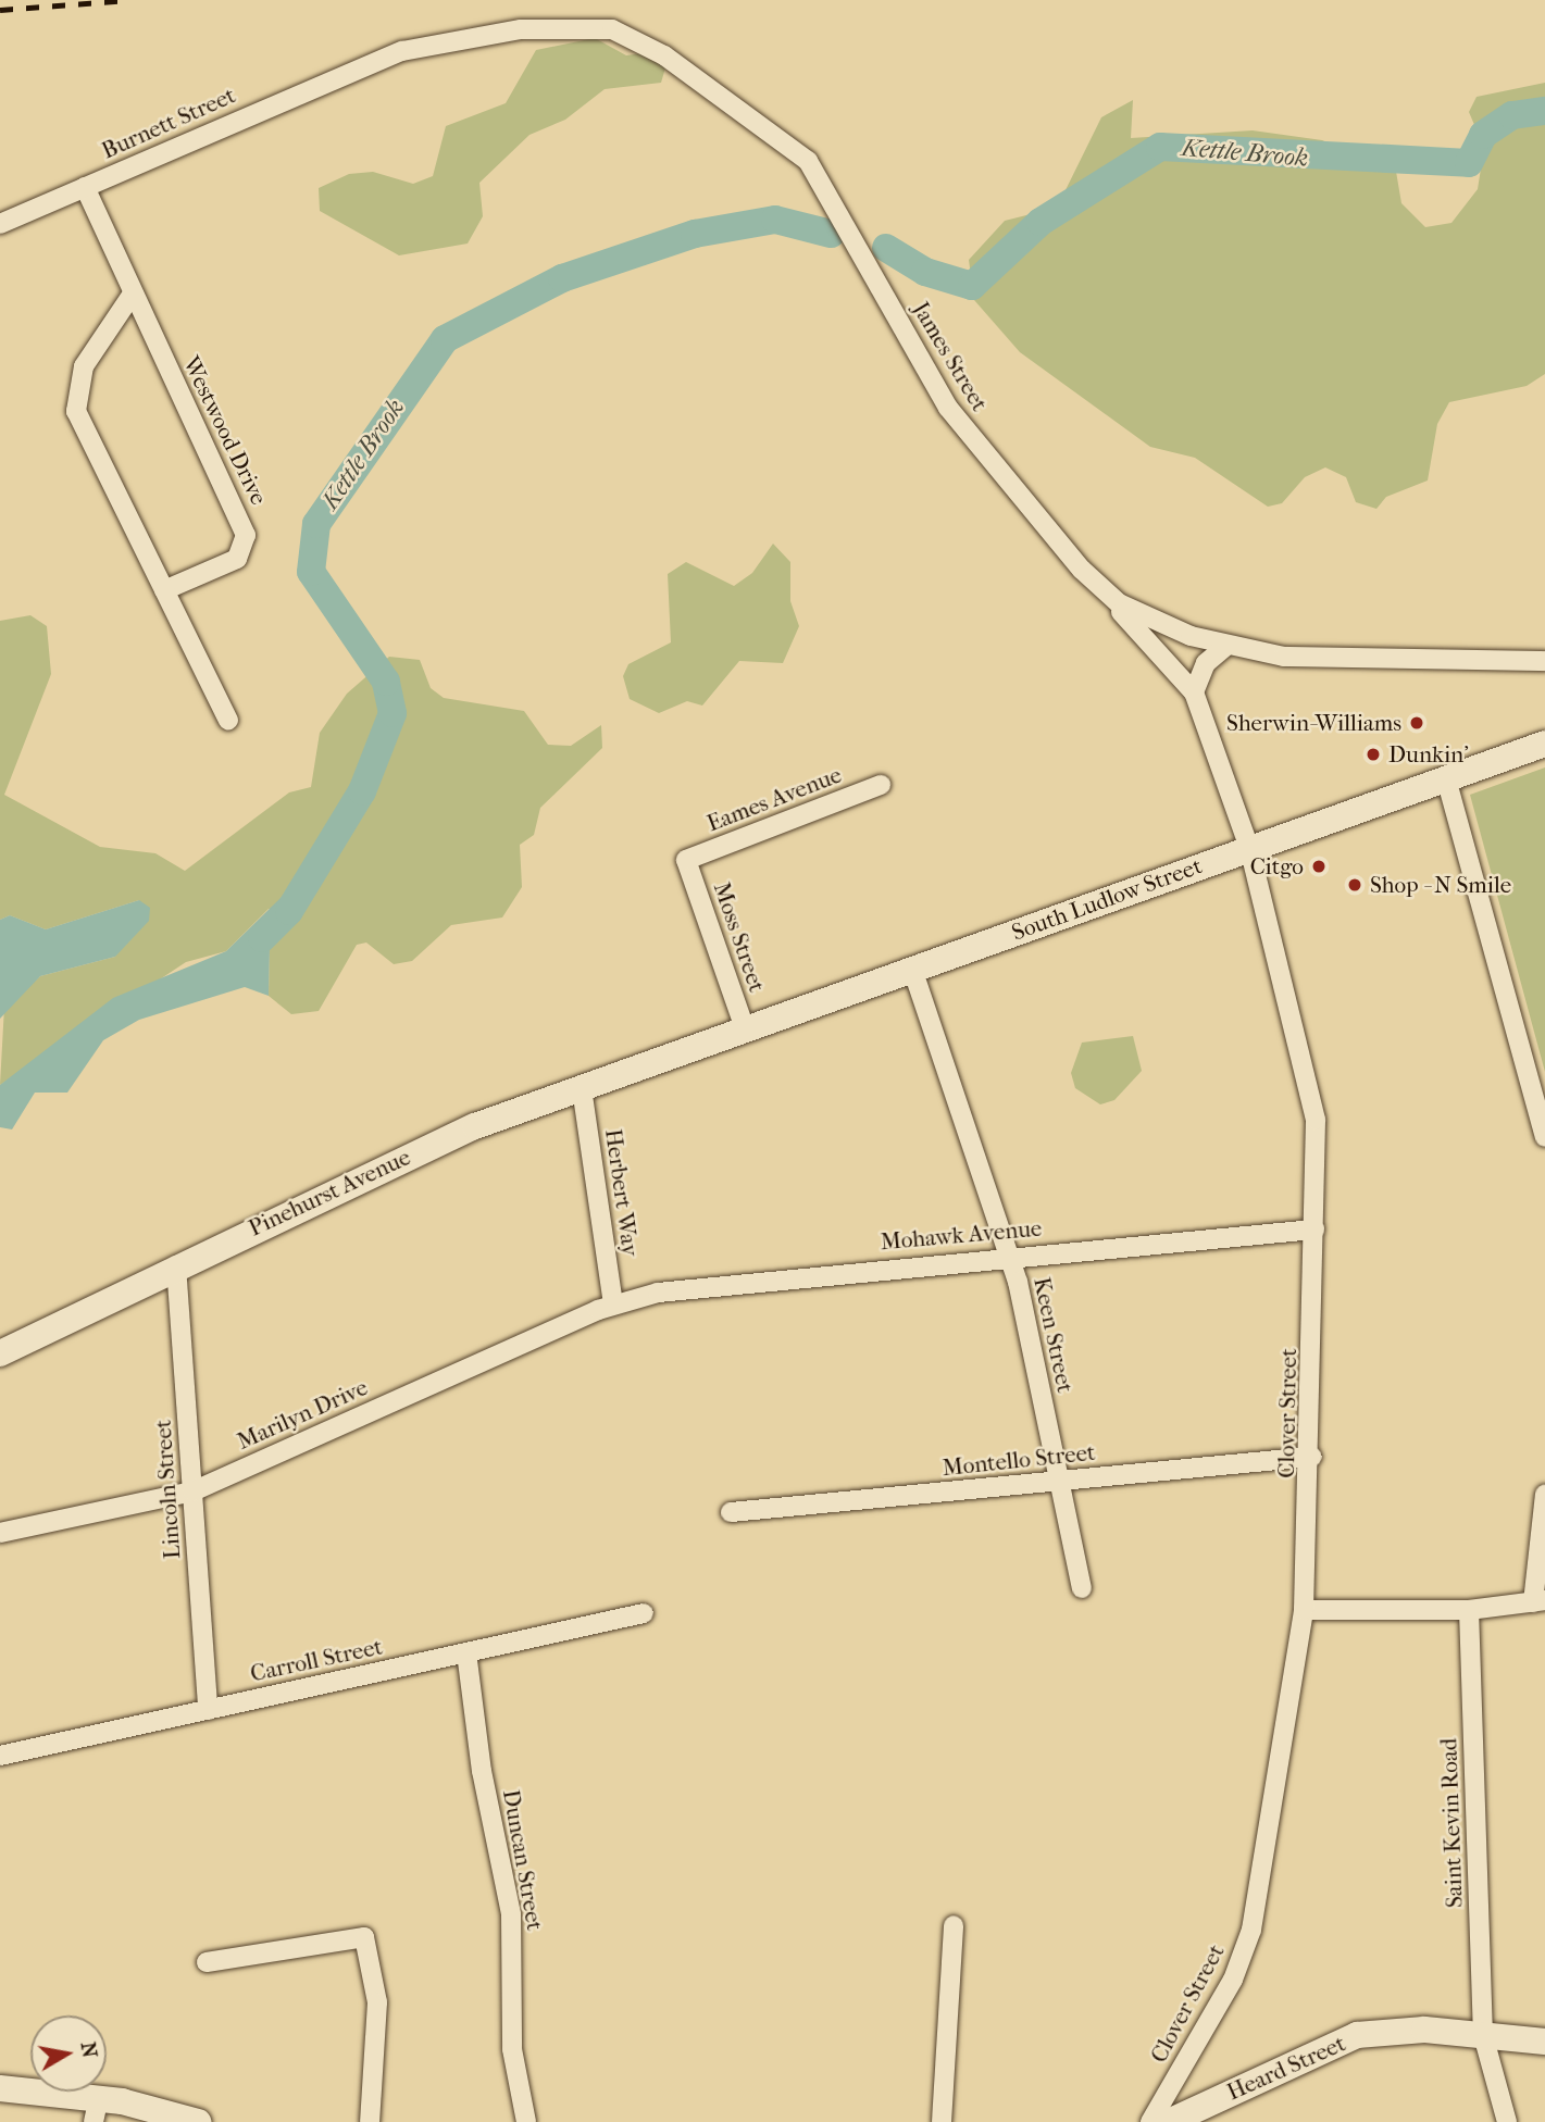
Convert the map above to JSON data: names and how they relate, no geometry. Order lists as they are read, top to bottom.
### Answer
{
  "streets": {
    "main road": ["South Ludlow Street", "Pinehurst Avenue", "Heard Street"],
    "street": [
      "Burnett Street",
      "James Street",
      "Westwood Drive",
      "Eames Avenue",
      "Moss Street",
      "Herbert Way",
      "Mohawk Avenue",
      "Keen Street",
      "Clover Street",
      "Marilyn Drive",
      "Montello Street",
      "Lincoln Street",
      "Carroll Street",
      "Saint Kevin Road",
      "Duncan Street"
    ]
  },
  "crossings": [
    ["Burnett Street", "James Street"],
    ["Burnett Street", "Westwood Drive"],
    ["James Street", "Clover Street"],
    ["Eames Avenue", "Moss Street"],
    ["South Ludlow Street", "Moss Street"],
    ["South Ludlow Street", "Pinehurst Avenue"],
    ["South Ludlow Street", "Keen Street"],
    ["South Ludlow Street", "Clover Street"],
    ["Pinehurst Avenue", "Herbert Way"],
    ["Pinehurst Avenue", "Lincoln Street"],
    ["Herbert Way", "Mohawk Avenue"],
    ["Herbert Way", "Marilyn Drive"],
    ["Mohawk Avenue", "Keen Street"],
    ["Mohawk Avenue", "Clover Street"],
    ["Mohawk Avenue", "Marilyn Drive"],
    ["Keen Street", "Montello Street"],
    ["Clover Street", "Montello Street"],
    ["Marilyn Drive", "Lincoln Street"],
    ["Lincoln Street", "Carroll Street"],
    ["Carroll Street", "Duncan Street"],
    ["Saint Kevin Road", "Heard Street"]
  ],
  "water": ["Kettle Brook"],
  "places": [
    "Sherwin-Williams",
    "Dunkin'",
    "Citgo",
    "Shop - N Smile"
  ],
  "north": "right"
}
